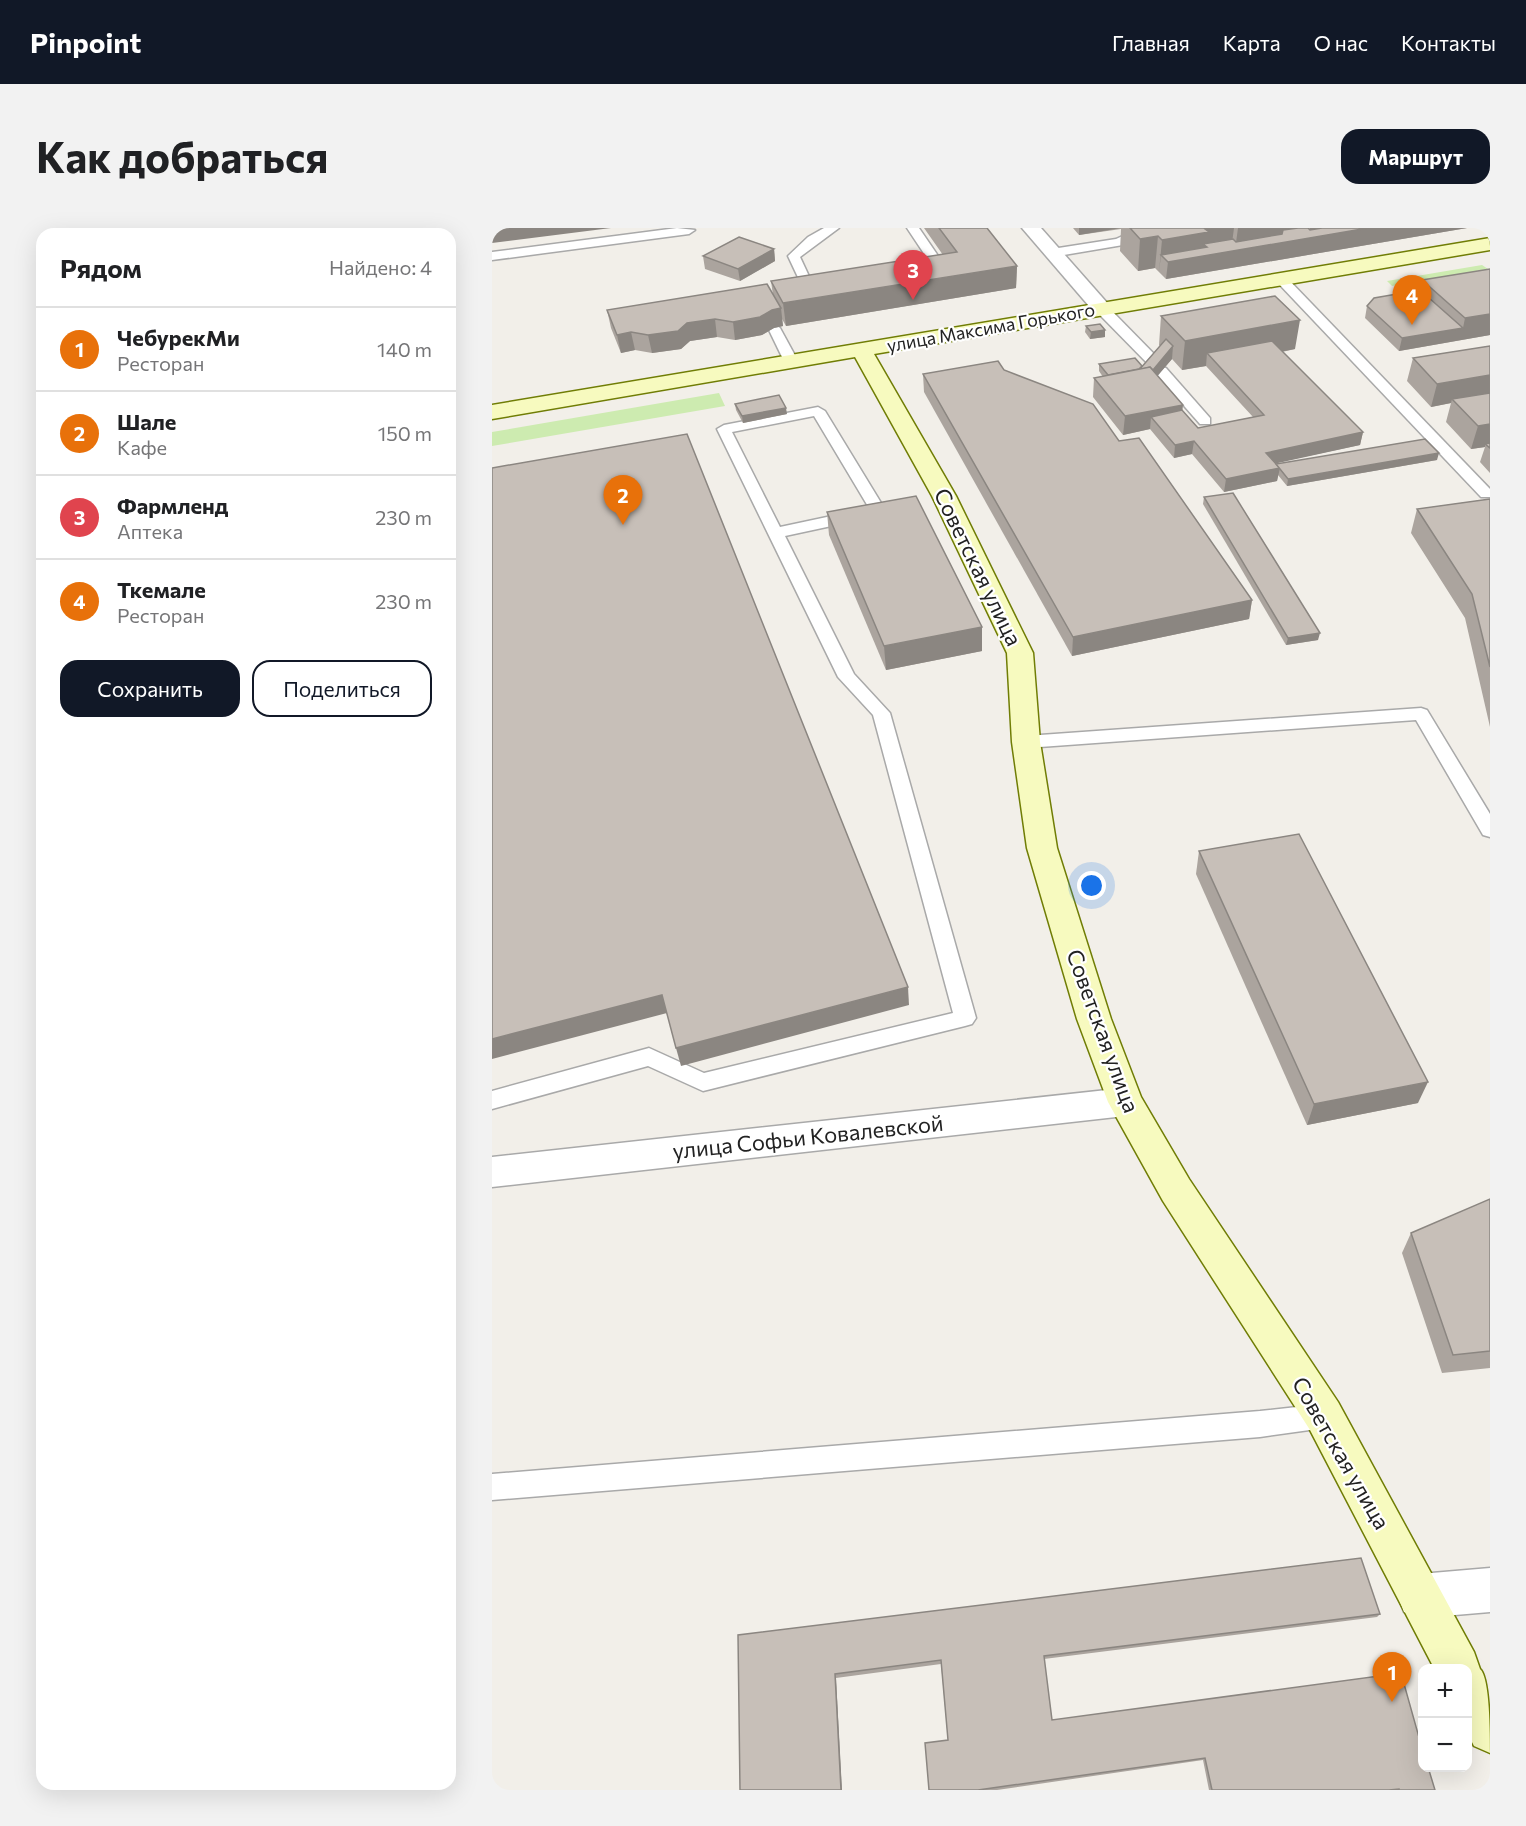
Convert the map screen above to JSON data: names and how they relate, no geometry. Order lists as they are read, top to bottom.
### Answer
{
  "streets": {
    "street": ["улица Максима Горького", "Советская улица", "улица Софьи Ковалевской"]
  },
  "crossings": [
    ["улица Максима Горького", "Советская улица"],
    ["Советская улица", "улица Софьи Ковалевской"]
  ],
  "page": {
    "header": "Pinpoint",
    "nav": [
      "Главная",
      "Карта",
      "О нас",
      "Контакты"
    ],
    "buttons": [
      "Маршрут",
      ["Сохранить", "Поделиться"]
    ],
    "title": "Как добраться",
    "heading": ["Рядом", "Найдено: 4"],
    "pins": [
      "3",
      "4",
      "2",
      "1"
    ],
    "list": [
      {
        "mark": "1",
        "name": "ЧебурекМи",
        "note": "Ресторан",
        "value": "140 m"
      },
      {
        "mark": "2",
        "name": "Шале",
        "note": "Кафе",
        "value": "150 m"
      },
      {
        "mark": "3",
        "name": "Фармленд",
        "note": "Аптека",
        "value": "230 m"
      },
      {
        "mark": "4",
        "name": "Ткемале",
        "note": "Ресторан",
        "value": "230 m"
      }
    ],
    "map_buttons": ["+", "−"]
  }
}
